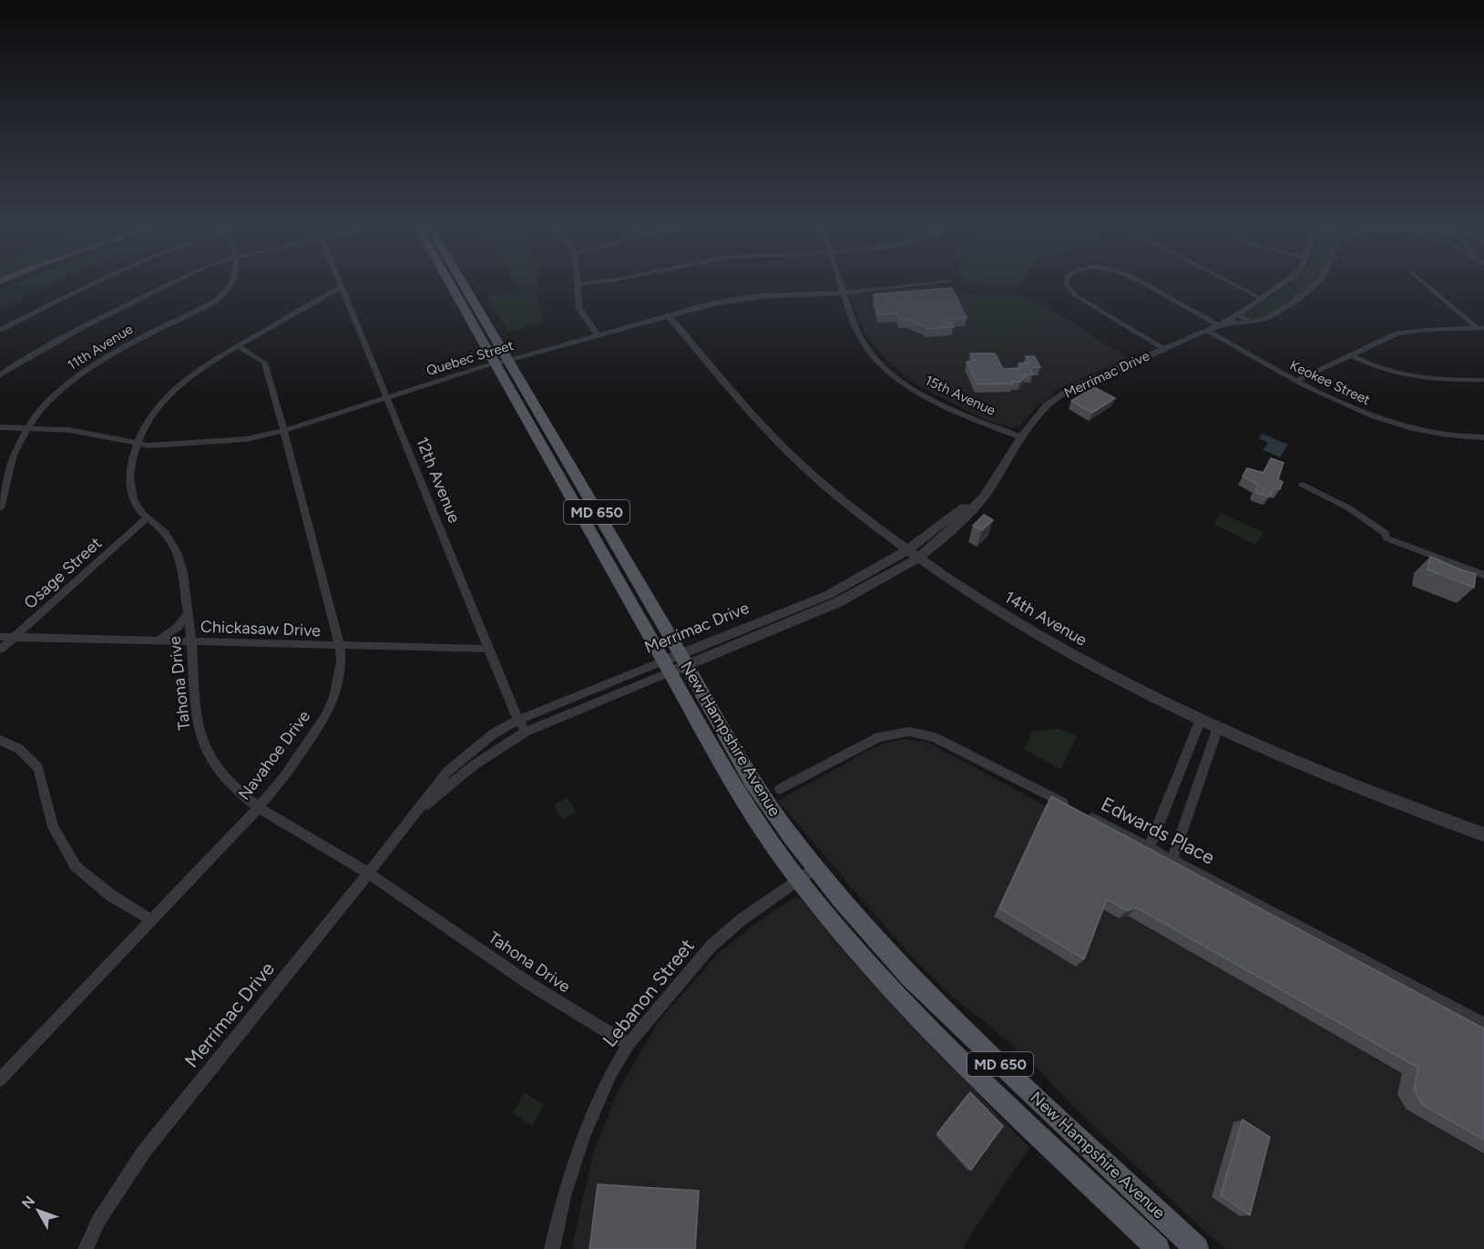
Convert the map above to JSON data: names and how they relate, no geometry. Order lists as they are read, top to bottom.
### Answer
{
  "streets": {
    "main road": ["MD 650", "New Hampshire Avenue"],
    "street": [
      "11th Avenue",
      "Quebec Street",
      "Merrimac Drive",
      "Keokee Street",
      "15th Avenue",
      "12th Avenue",
      "Osage Street",
      "14th Avenue",
      "Chickasaw Drive",
      "Tahona Drive",
      "Navahoe Drive",
      "Edwards Place",
      "Lebanon Street"
    ]
  },
  "crossings": [
    ["11th Avenue", "Quebec Street"],
    ["Quebec Street", "15th Avenue"],
    ["Quebec Street", "12th Avenue"],
    ["Quebec Street", "14th Avenue"],
    ["Quebec Street", "Tahona Drive"],
    ["Quebec Street", "New Hampshire Avenue"],
    ["Quebec Street", "Navahoe Drive"],
    ["Merrimac Drive", "Keokee Street"],
    ["Merrimac Drive", "15th Avenue"],
    ["Merrimac Drive", "12th Avenue"],
    ["Merrimac Drive", "14th Avenue"],
    ["Merrimac Drive", "Tahona Drive"],
    ["Merrimac Drive", "New Hampshire Avenue"],
    ["12th Avenue", "Chickasaw Drive"],
    ["12th Avenue", "Tahona Drive"],
    ["Osage Street", "Chickasaw Drive"],
    ["Osage Street", "Tahona Drive"],
    ["Chickasaw Drive", "Tahona Drive"],
    ["Chickasaw Drive", "Navahoe Drive"],
    ["Tahona Drive", "Navahoe Drive"],
    ["Tahona Drive", "Lebanon Street"],
    ["New Hampshire Avenue", "Lebanon Street"]
  ],
  "north": "top left"
}
